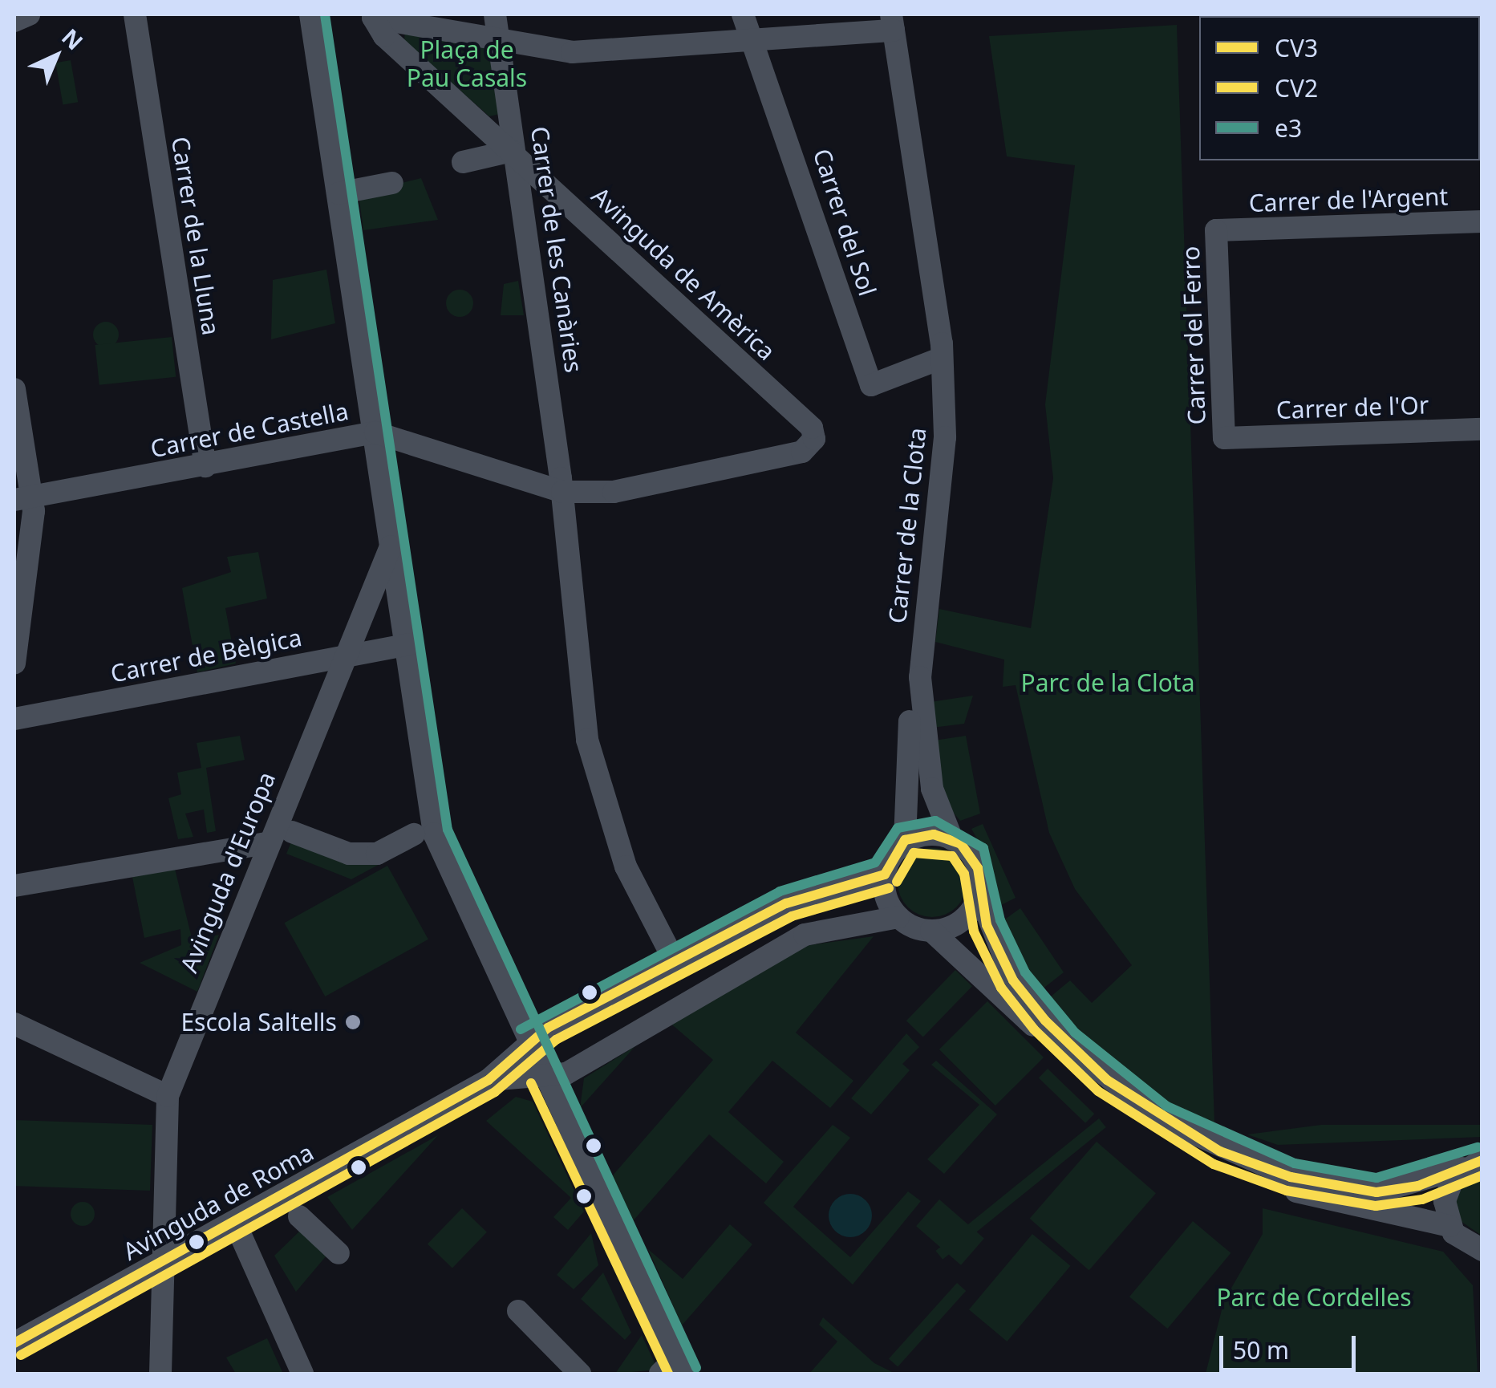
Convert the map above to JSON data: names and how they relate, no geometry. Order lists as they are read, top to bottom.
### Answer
{
  "streets": {
    "street": [
      "Carrer de l'Argent",
      "Carrer del Sol",
      "Carrer de la Lluna",
      "Carrer de les Canàries",
      "Avinguda de Amèrica",
      "Carrer del Ferro",
      "Carrer de l'Or",
      "Carrer de Castella",
      "Carrer de la Clota",
      "Carrer de Bèlgica",
      "Avinguda d'Europa",
      "Avinguda de Roma"
    ]
  },
  "crossings": [
    ["Carrer de l'Argent", "Carrer del Ferro"],
    ["Carrer del Sol", "Carrer de la Clota"],
    ["Carrer de la Lluna", "Carrer de Castella"],
    ["Carrer de les Canàries", "Avinguda de Amèrica"],
    ["Carrer de les Canàries", "Carrer de Castella"],
    ["Carrer de les Canàries", "Avinguda de Roma"],
    ["Avinguda de Amèrica", "Carrer de Castella"],
    ["Carrer del Ferro", "Carrer de l'Or"],
    ["Carrer de la Clota", "Avinguda de Roma"],
    ["Carrer de Bèlgica", "Avinguda d'Europa"],
    ["Avinguda d'Europa", "Avinguda de Roma"]
  ],
  "parks": ["Plaça de Pau Casals", "Parc de la Clota", "Parc de Cordelles"],
  "places": ["Escola Saltells"],
  "lines": ["transit line e3", "transit line CV3", "transit line CV2"],
  "legend": ["CV3", "CV2", "e3"],
  "scale_bar": "50 m",
  "north": "top right"
}
